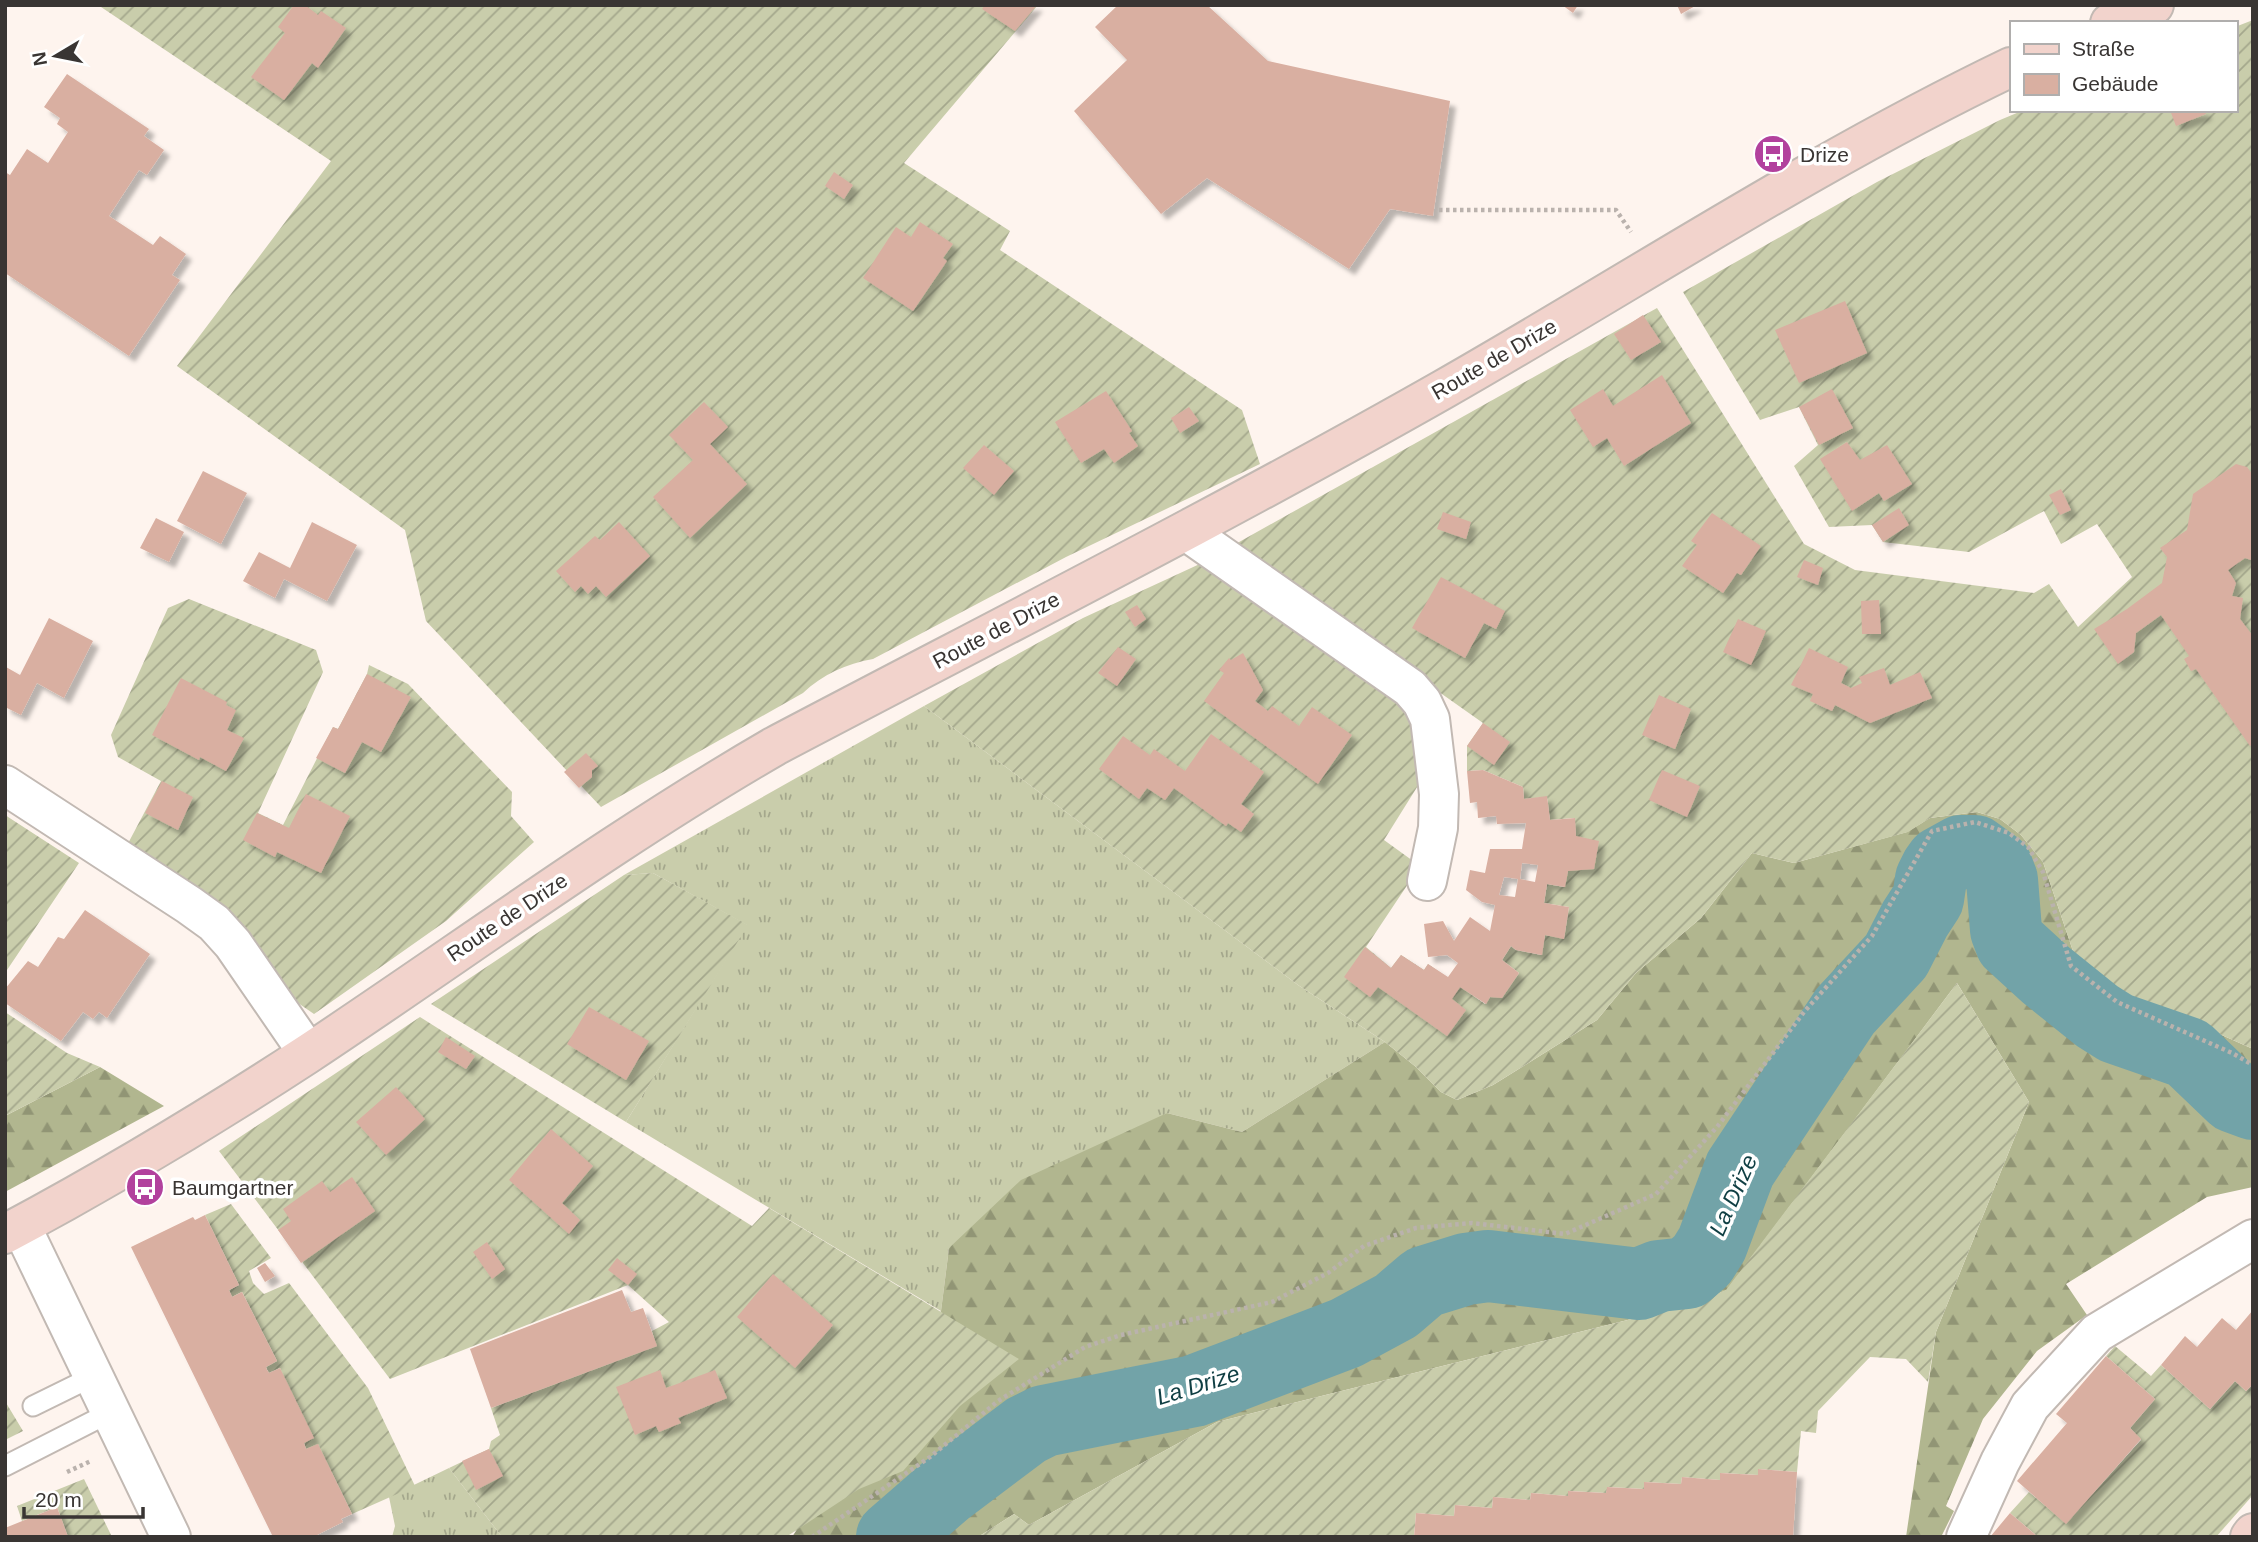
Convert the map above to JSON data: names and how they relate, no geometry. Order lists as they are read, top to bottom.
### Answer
{
  "streets": {
    "main road": ["Route de Drize"]
  },
  "water": ["La Drize"],
  "places": {
    "bus stop": ["Drize", "Baumgartner"]
  },
  "legend": ["Straße", "Gebäude"],
  "scale_bar": "20 m",
  "north": "left"
}
